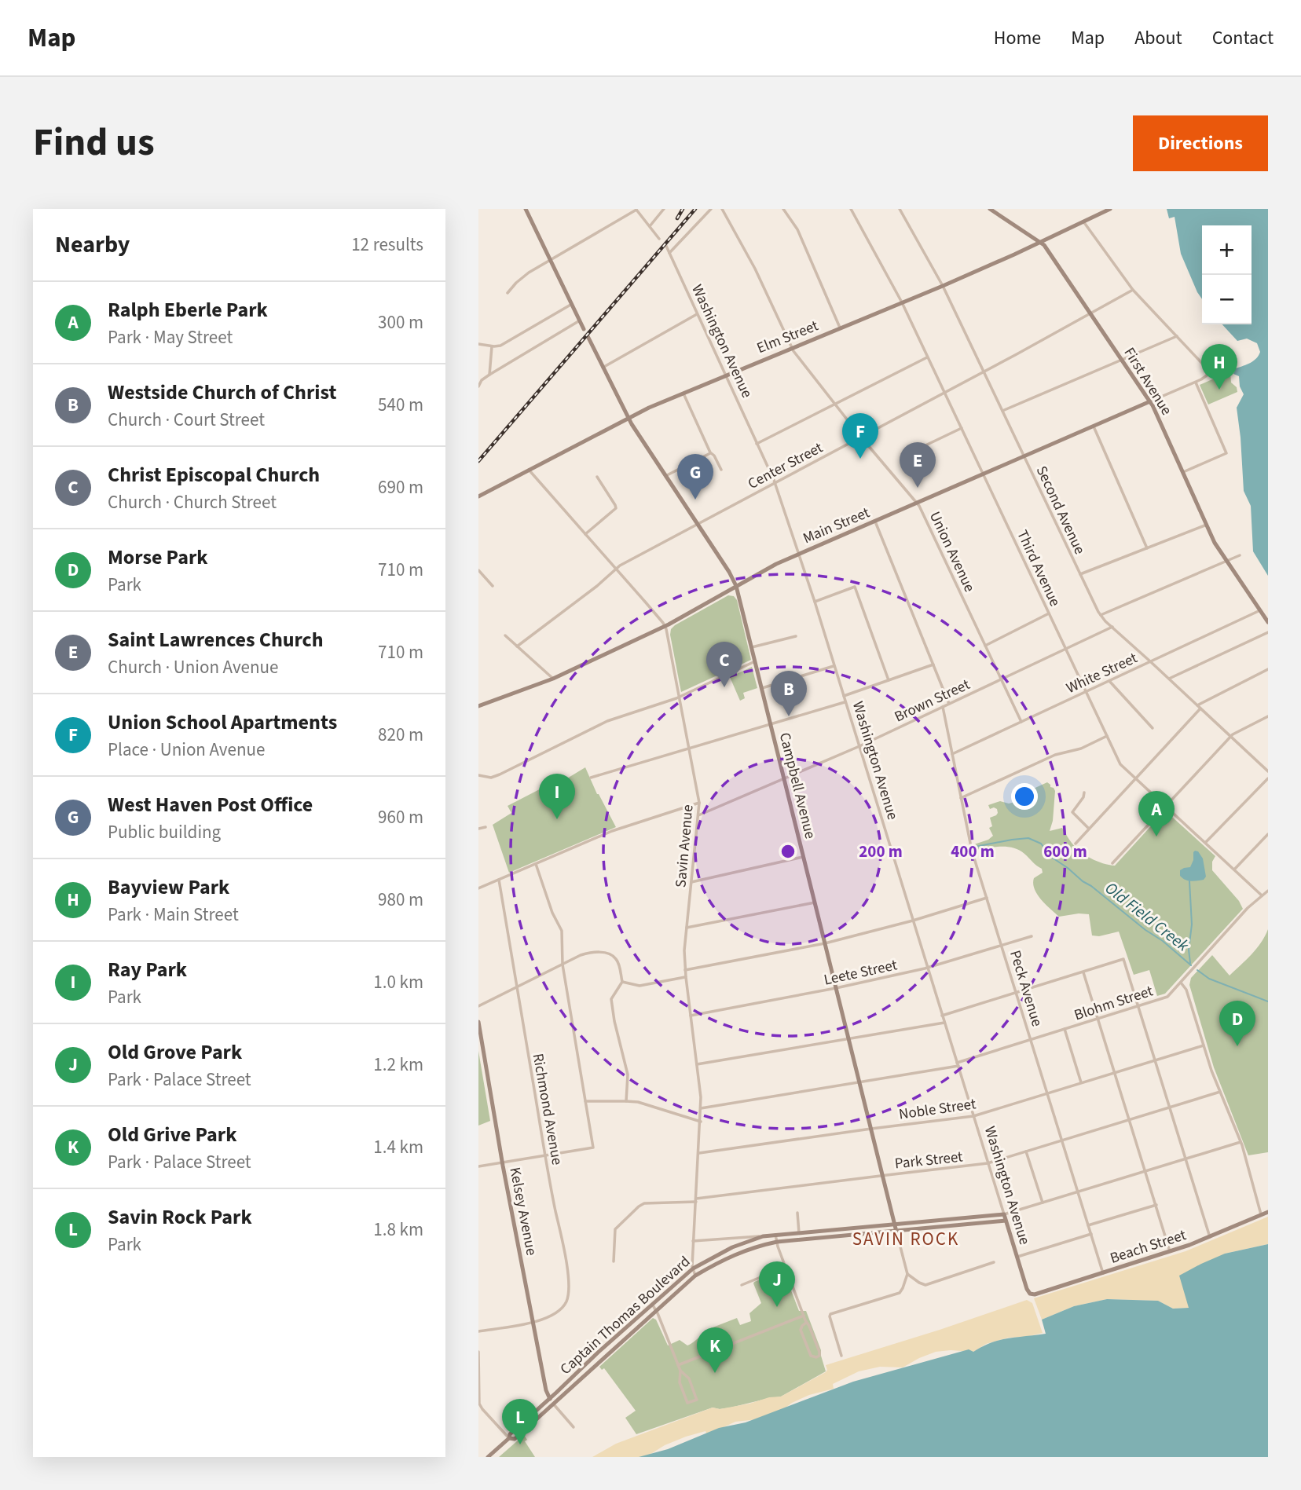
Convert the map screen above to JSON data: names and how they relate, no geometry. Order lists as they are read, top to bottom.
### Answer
{
  "streets": {
    "main road": [
      "Elm Street",
      "Washington Avenue",
      "First Avenue",
      "Main Street",
      "Campbell Avenue",
      "Kelsey Avenue",
      "Beach Street",
      "Captain Thomas Boulevard"
    ],
    "street": [
      "Center Street",
      "Second Avenue",
      "Union Avenue",
      "Third Avenue",
      "White Street",
      "Brown Street",
      "Savin Avenue",
      "Leete Street",
      "Peck Avenue",
      "Blohm Street",
      "Noble Street",
      "Richmond Avenue",
      "Park Street"
    ]
  },
  "crossings": [
    ["Elm Street", "Washington Avenue"],
    ["Elm Street", "First Avenue"],
    ["Elm Street", "Second Avenue"],
    ["Elm Street", "Union Avenue"],
    ["Elm Street", "Third Avenue"],
    ["Elm Street", "Campbell Avenue"],
    ["Elm Street", "Savin Avenue"],
    ["Washington Avenue", "Center Street"],
    ["Washington Avenue", "Main Street"],
    ["Washington Avenue", "Brown Street"],
    ["Washington Avenue", "Leete Street"],
    ["Washington Avenue", "Blohm Street"],
    ["Washington Avenue", "Noble Street"],
    ["Washington Avenue", "Park Street"],
    ["Washington Avenue", "Beach Street"],
    ["Washington Avenue", "Captain Thomas Boulevard"],
    ["First Avenue", "Center Street"],
    ["First Avenue", "Main Street"],
    ["First Avenue", "White Street"],
    ["Center Street", "Second Avenue"],
    ["Center Street", "Union Avenue"],
    ["Center Street", "Third Avenue"],
    ["Center Street", "Campbell Avenue"],
    ["Center Street", "Savin Avenue"],
    ["Second Avenue", "Main Street"],
    ["Second Avenue", "White Street"],
    ["Second Avenue", "Brown Street"],
    ["Main Street", "Union Avenue"],
    ["Main Street", "Third Avenue"],
    ["Main Street", "Campbell Avenue"],
    ["Main Street", "Savin Avenue"],
    ["Union Avenue", "White Street"],
    ["Union Avenue", "Brown Street"],
    ["Third Avenue", "White Street"],
    ["Third Avenue", "Brown Street"],
    ["Third Avenue", "Blohm Street"],
    ["White Street", "Peck Avenue"],
    ["Brown Street", "Campbell Avenue"],
    ["Brown Street", "Savin Avenue"],
    ["Brown Street", "Peck Avenue"],
    ["Campbell Avenue", "Leete Street"],
    ["Campbell Avenue", "Blohm Street"],
    ["Campbell Avenue", "Noble Street"],
    ["Campbell Avenue", "Park Street"],
    ["Campbell Avenue", "Captain Thomas Boulevard"],
    ["Savin Avenue", "Leete Street"],
    ["Savin Avenue", "Blohm Street"],
    ["Savin Avenue", "Noble Street"],
    ["Savin Avenue", "Park Street"],
    ["Savin Avenue", "Captain Thomas Boulevard"],
    ["Leete Street", "Peck Avenue"],
    ["Peck Avenue", "Blohm Street"],
    ["Peck Avenue", "Noble Street"],
    ["Peck Avenue", "Park Street"],
    ["Peck Avenue", "Beach Street"],
    ["Richmond Avenue", "Kelsey Avenue"],
    ["Kelsey Avenue", "Captain Thomas Boulevard"]
  ],
  "districts": ["SAVIN ROCK"],
  "water": ["Old Field Creek"],
  "page": {
    "header": "Map",
    "nav": [
      "Home",
      "Map",
      "About",
      "Contact"
    ],
    "title": "Find us",
    "buttons": "Directions",
    "heading": ["Nearby", "12 results"],
    "map_buttons": ["+", "−"],
    "list": [
      {
        "mark": "A",
        "name": "Ralph Eberle Park",
        "note": "Park · May Street",
        "value": "300 m"
      },
      {
        "mark": "B",
        "name": "Westside Church of Christ",
        "note": "Church · Court Street",
        "value": "540 m"
      },
      {
        "mark": "C",
        "name": "Christ Episcopal Church",
        "note": "Church · Church Street",
        "value": "690 m"
      },
      {
        "mark": "D",
        "name": "Morse Park",
        "note": "Park",
        "value": "710 m"
      },
      {
        "mark": "E",
        "name": "Saint Lawrences Church",
        "note": "Church · Union Avenue",
        "value": "710 m"
      },
      {
        "mark": "F",
        "name": "Union School Apartments",
        "note": "Place · Union Avenue",
        "value": "820 m"
      },
      {
        "mark": "G",
        "name": "West Haven Post Office",
        "note": "Public building",
        "value": "960 m"
      },
      {
        "mark": "H",
        "name": "Bayview Park",
        "note": "Park · Main Street",
        "value": "980 m"
      },
      {
        "mark": "I",
        "name": "Ray Park",
        "note": "Park",
        "value": "1.0 km"
      },
      {
        "mark": "J",
        "name": "Old Grove Park",
        "note": "Park · Palace Street",
        "value": "1.2 km"
      },
      {
        "mark": "K",
        "name": "Old Grive Park",
        "note": "Park · Palace Street",
        "value": "1.4 km"
      },
      {
        "mark": "L",
        "name": "Savin Rock Park",
        "note": "Park",
        "value": "1.8 km"
      }
    ],
    "pins": [
      "H",
      "F",
      "E",
      "G",
      "C",
      "B",
      "I",
      "A",
      "D",
      "J",
      "K",
      "L"
    ]
  },
  "rings": ["200 m", "400 m", "600 m"]
}
